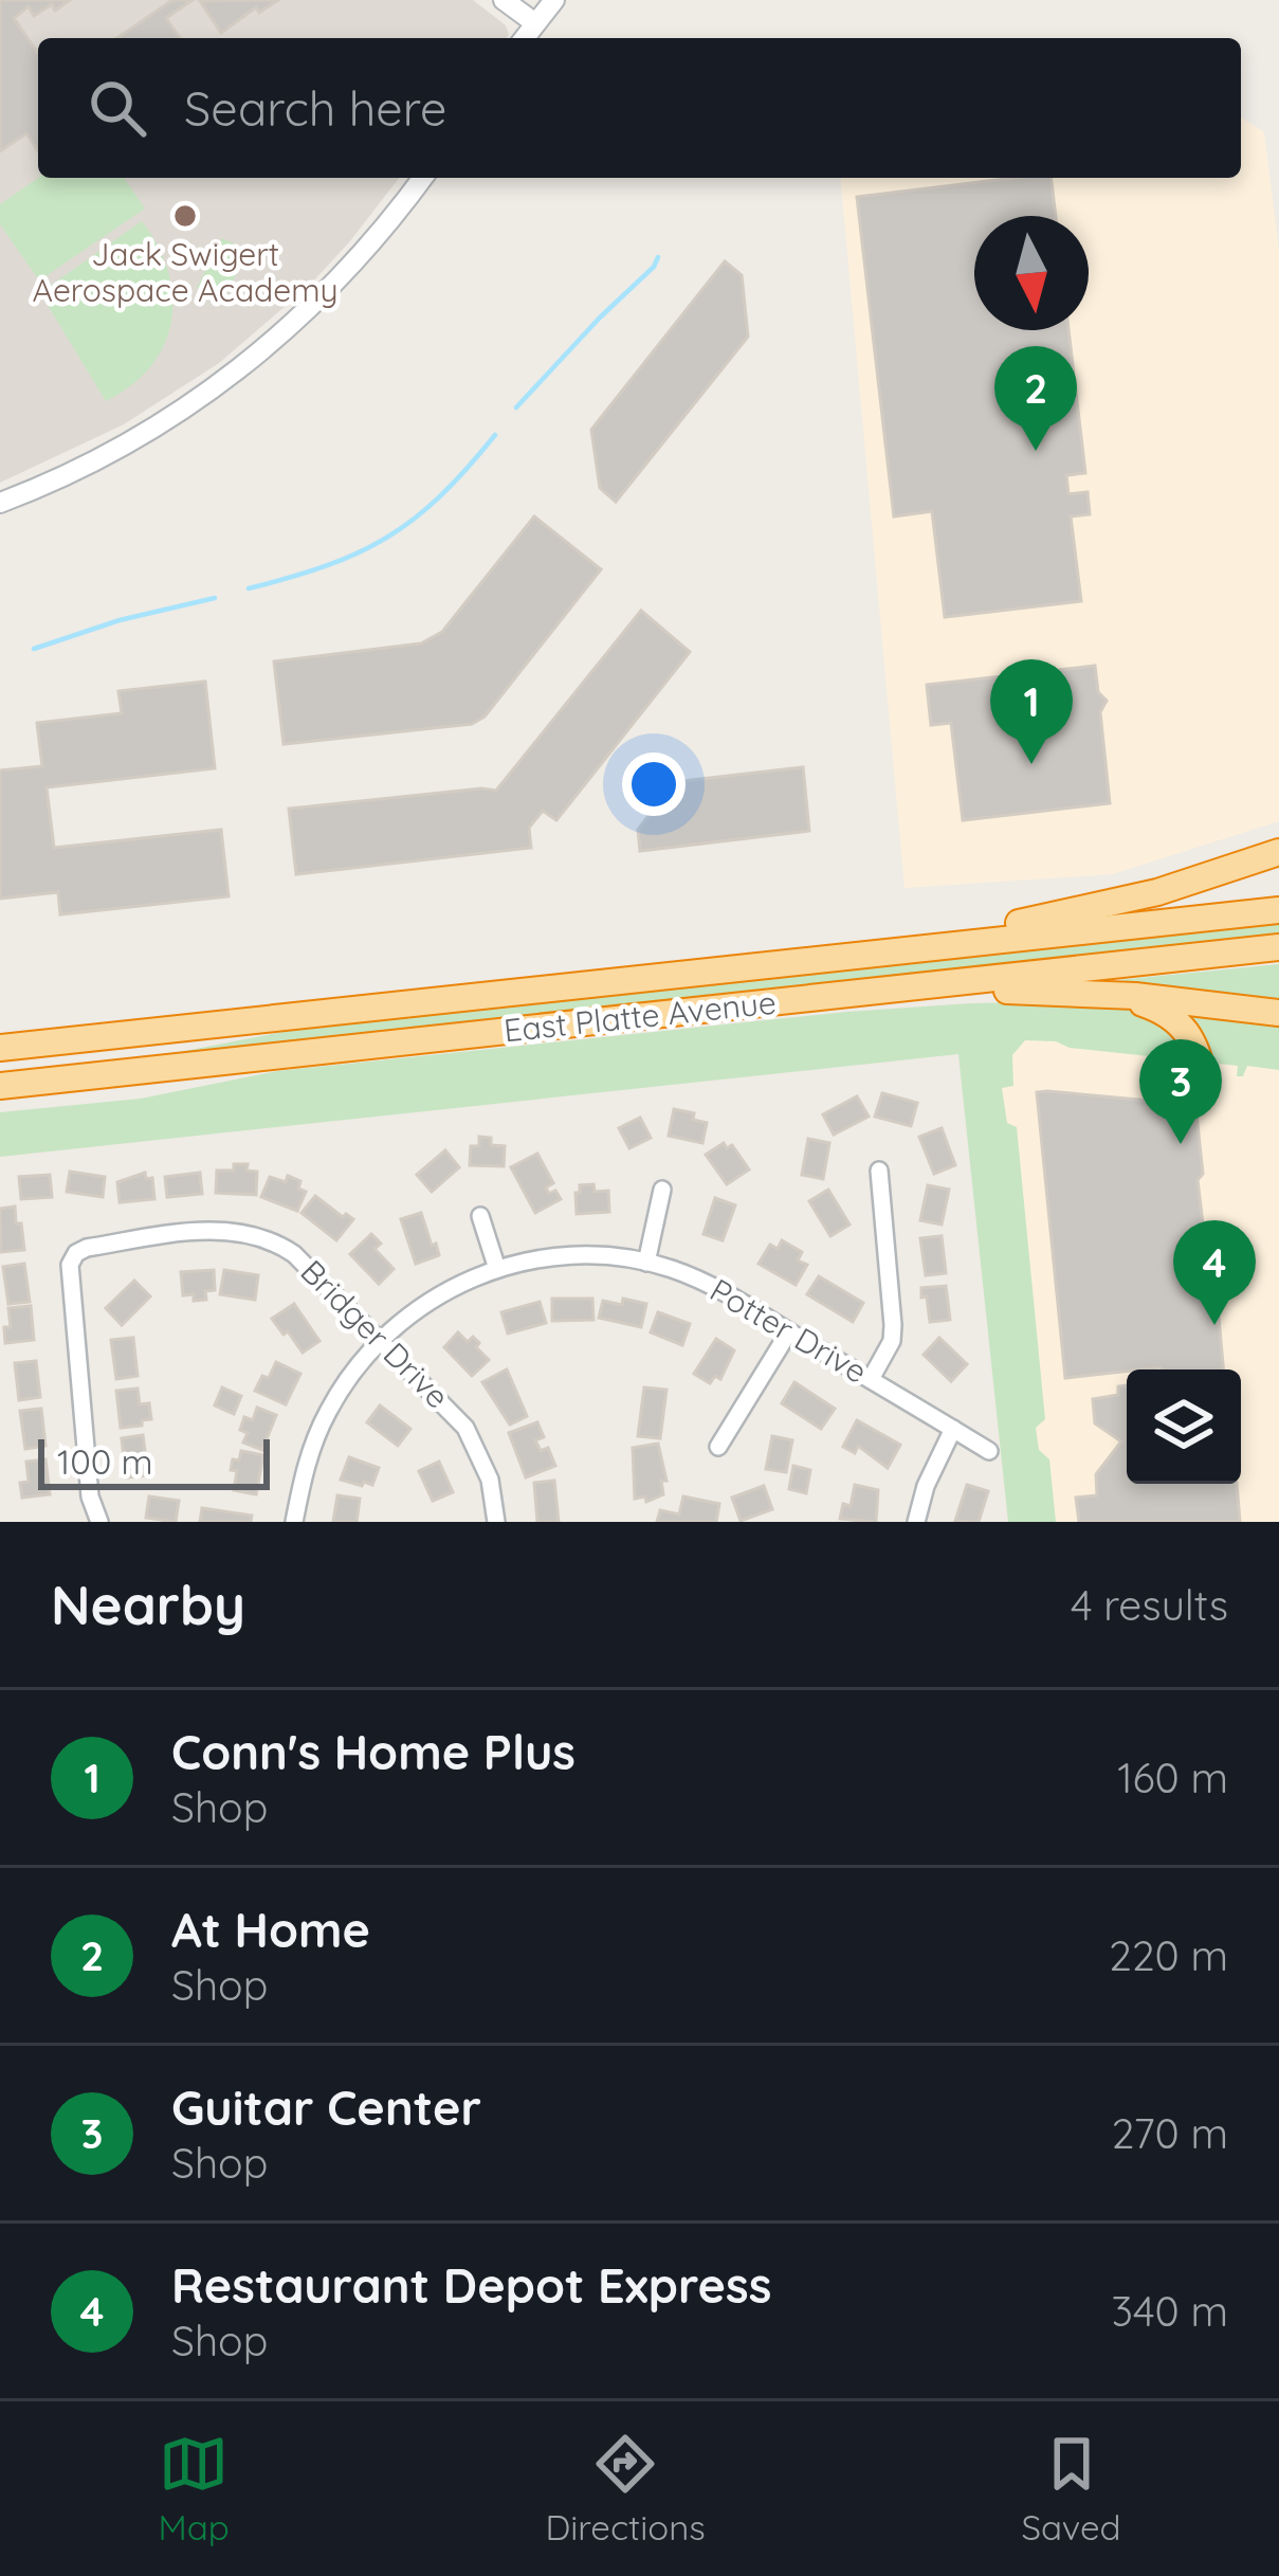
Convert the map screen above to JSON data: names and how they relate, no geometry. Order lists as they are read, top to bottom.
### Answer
{
  "streets": {
    "highway": ["East Platte Avenue"],
    "street": ["Potter Drive", "Bridger Drive"]
  },
  "crossings": [
    ["Potter Drive", "Bridger Drive"]
  ],
  "places": ["Jack Swigert Aerospace Academy"],
  "scale_bar": "100 m",
  "north": "bottom",
  "page": {
    "search": "Search here",
    "pins": [
      "2",
      "1",
      "3",
      "4"
    ],
    "scale": "100 m",
    "heading": ["Nearby", "4 results"],
    "list": [
      {
        "mark": "1",
        "name": "Conn's Home Plus",
        "note": "Shop",
        "value": "160 m"
      },
      {
        "mark": "2",
        "name": "At Home",
        "note": "Shop",
        "value": "220 m"
      },
      {
        "mark": "3",
        "name": "Guitar Center",
        "note": "Shop",
        "value": "270 m"
      },
      {
        "mark": "4",
        "name": "Restaurant Depot Express",
        "note": "Shop",
        "value": "340 m"
      }
    ],
    "nav": ["Map", "Directions", "Saved"]
  }
}
